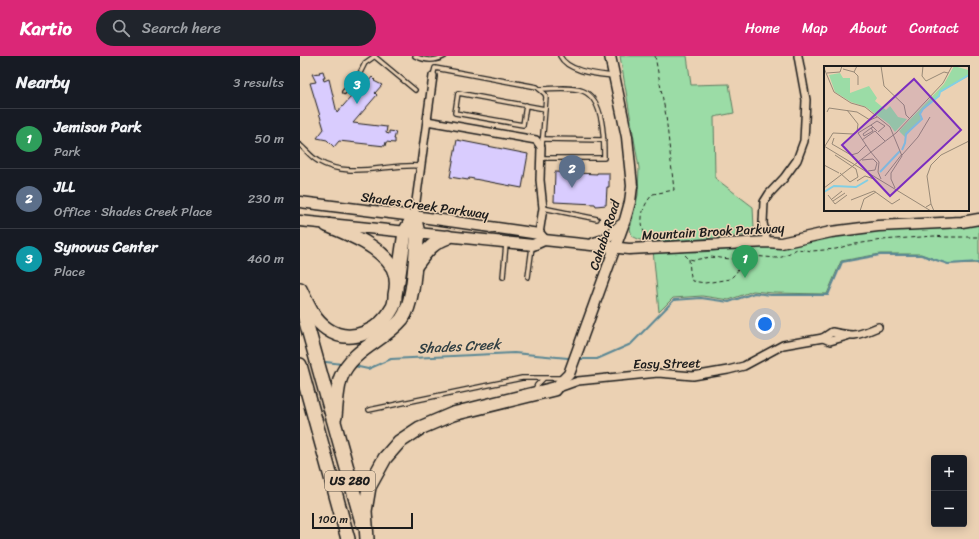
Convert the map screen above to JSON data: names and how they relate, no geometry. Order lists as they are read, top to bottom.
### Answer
{
  "streets": {
    "highway": ["US 280"],
    "main road": ["Shades Creek Parkway", "Mountain Brook Parkway", "Cahaba Road"],
    "street": ["Easy Street"]
  },
  "crossings": [
    ["Shades Creek Parkway", "Mountain Brook Parkway"],
    ["Shades Creek Parkway", "Cahaba Road"],
    ["Mountain Brook Parkway", "Cahaba Road"],
    ["Cahaba Road", "Easy Street"]
  ],
  "water": ["Shades Creek"],
  "scale_bar": "100 m",
  "page": {
    "header": "Kartio",
    "search": "Search here",
    "nav": [
      "Home",
      "Map",
      "About",
      "Contact"
    ],
    "heading": ["Nearby", "3 results"],
    "pins": ["3", "2", "1"],
    "list": [
      {
        "mark": "1",
        "name": "Jemison Park",
        "note": "Park",
        "value": "50 m"
      },
      {
        "mark": "2",
        "name": "JLL",
        "note": "Office · Shades Creek Place",
        "value": "230 m"
      },
      {
        "mark": "3",
        "name": "Synovus Center",
        "note": "Place",
        "value": "460 m"
      }
    ],
    "map_buttons": ["+", "−"],
    "scale": "100 m"
  }
}
